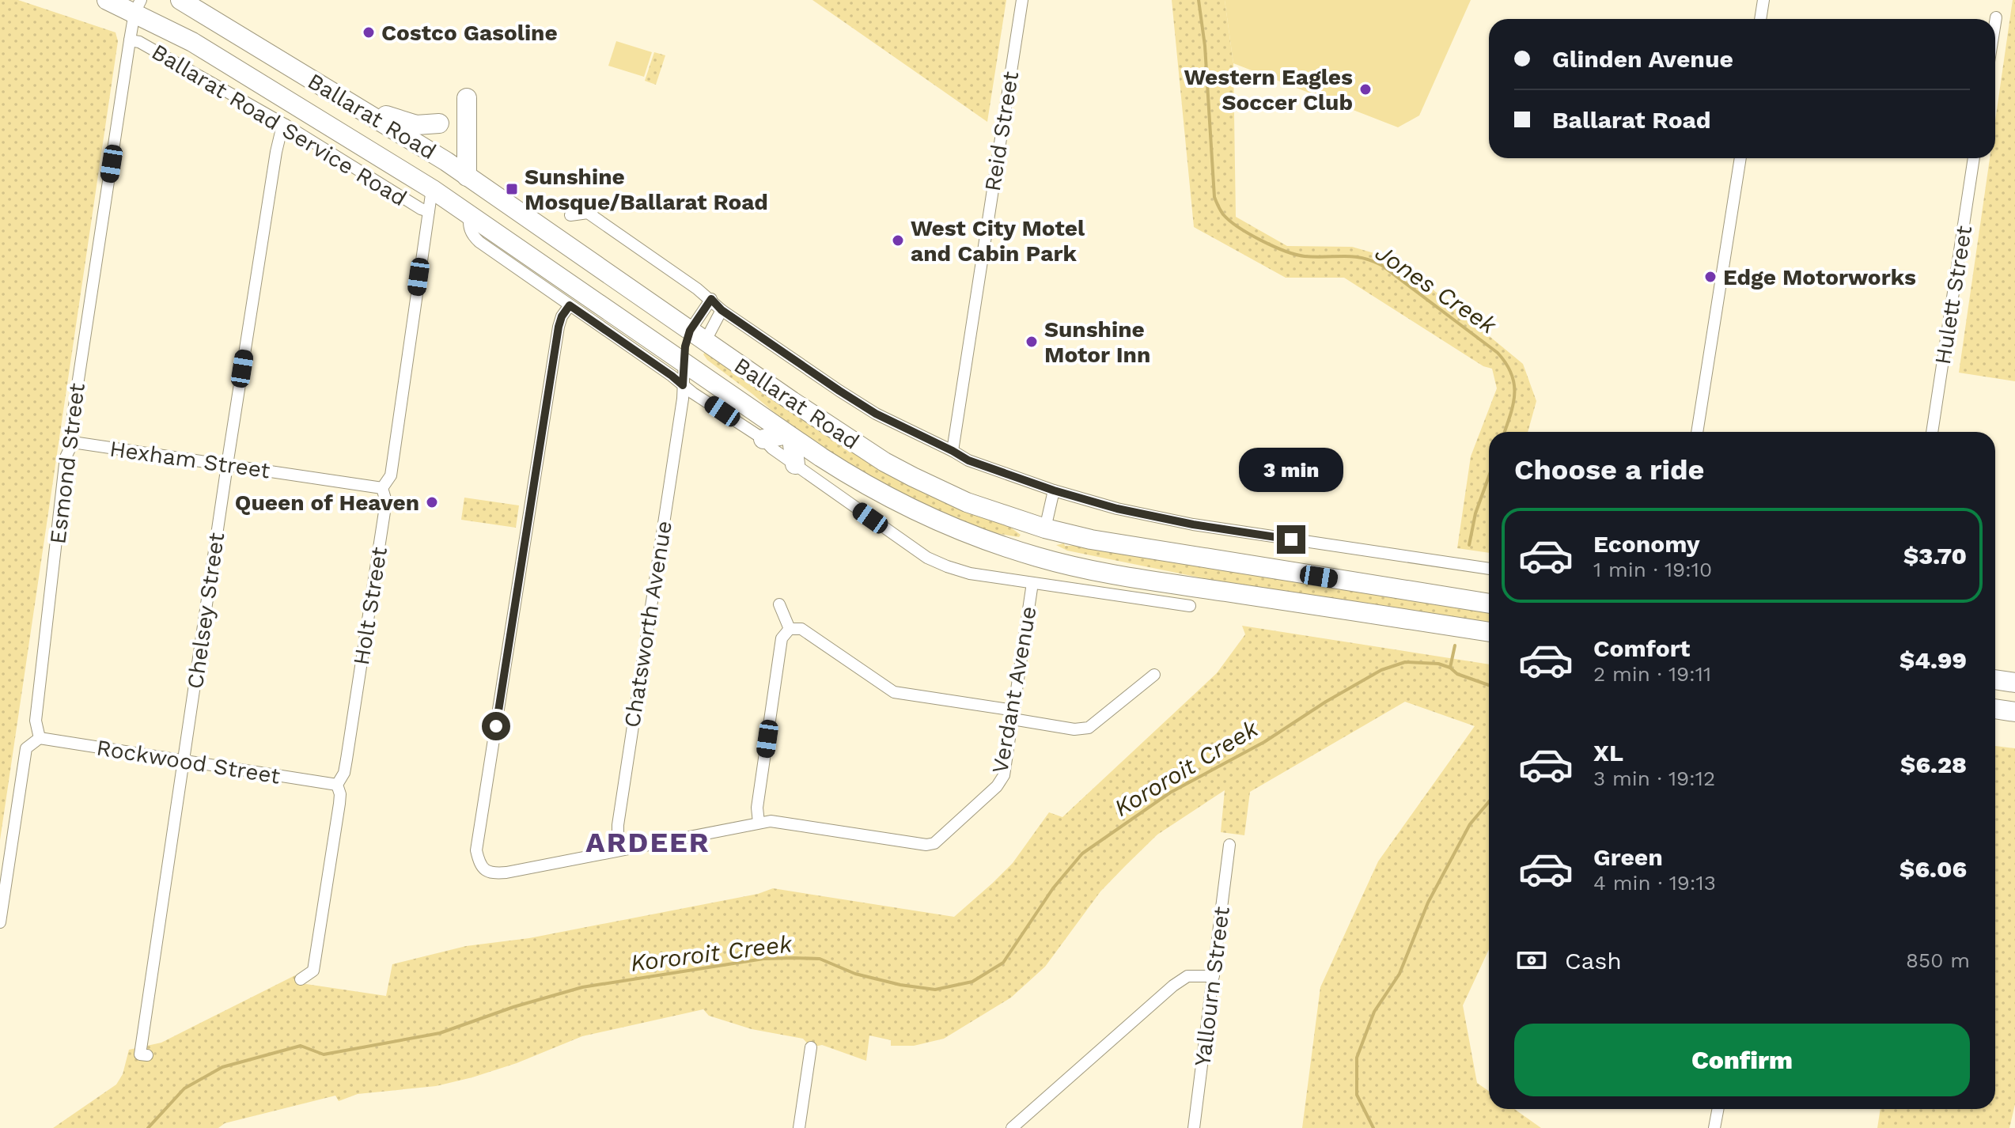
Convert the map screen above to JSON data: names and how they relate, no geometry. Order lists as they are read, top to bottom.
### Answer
{
  "streets": {
    "highway": ["Ballarat Road"],
    "street": [
      "Ballarat Road Service Road",
      "Reid Street",
      "Hulett Street",
      "Hexham Street",
      "Esmond Street",
      "Holt Street",
      "Chelsey Street",
      "Chatsworth Avenue",
      "Verdant Avenue",
      "Rockwood Street",
      "Yallourn Street"
    ]
  },
  "crossings": [
    ["Ballarat Road", "Reid Street"],
    ["Ballarat Road", "Esmond Street"],
    ["Ballarat Road", "Holt Street"],
    ["Ballarat Road", "Chatsworth Avenue"],
    ["Ballarat Road Service Road", "Esmond Street"],
    ["Ballarat Road Service Road", "Holt Street"],
    ["Ballarat Road Service Road", "Chelsey Street"],
    ["Hexham Street", "Esmond Street"],
    ["Hexham Street", "Holt Street"],
    ["Hexham Street", "Chelsey Street"],
    ["Esmond Street", "Rockwood Street"],
    ["Holt Street", "Rockwood Street"],
    ["Chelsey Street", "Rockwood Street"],
    ["Chatsworth Avenue", "Verdant Avenue"]
  ],
  "districts": ["ARDEER"],
  "water": ["Jones Creek", "Kororoit Creek"],
  "places": {
    "other": [
      "Costco Gasoline",
      "Western Eagles Soccer Club",
      "West City Motel and Cabin Park",
      "Edge Motorworks",
      "Sunshine Motor Inn",
      "Queen of Heaven"
    ],
    "transit": ["Sunshine Mosque/Ballarat Road"]
  },
  "page": {
    "banner": ["Glinden Avenue", "Ballarat Road"],
    "heading": "Choose a ride",
    "bubble": "3 min",
    "list": [
      {
        "name": "Economy",
        "note": "1 min · 19:10",
        "value": "$3.70"
      },
      {
        "name": "Comfort",
        "note": "2 min · 19:11",
        "value": "$4.99"
      },
      {
        "name": "XL",
        "note": "3 min · 19:12",
        "value": "$6.28"
      },
      {
        "name": "Green",
        "note": "4 min · 19:13",
        "value": "$6.06"
      }
    ],
    "pay": ["Cash", "850 m"],
    "buttons": "Confirm"
  }
}
